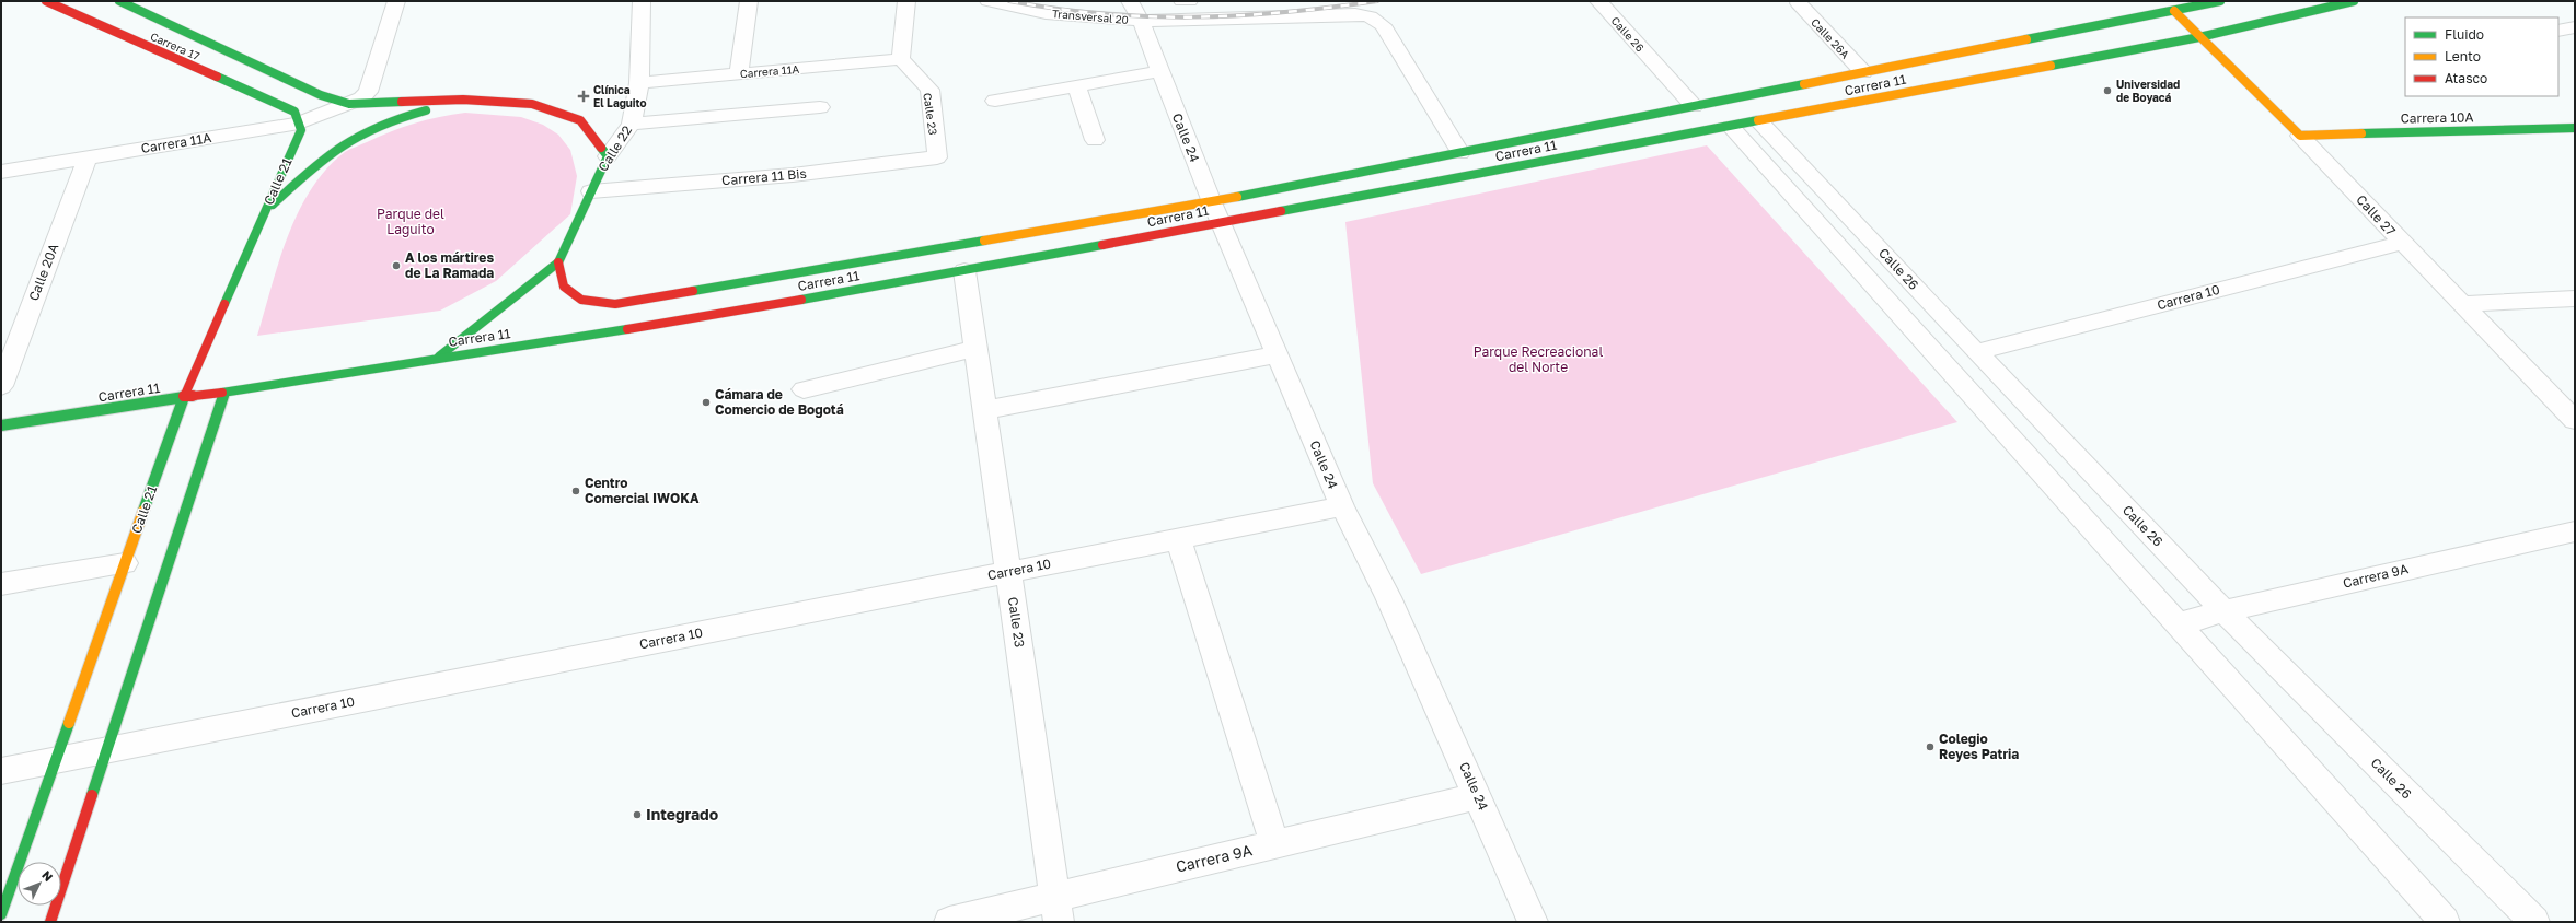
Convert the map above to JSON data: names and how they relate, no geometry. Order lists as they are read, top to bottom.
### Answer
{
  "streets": {
    "main road": [
      "Carrera 17",
      "Carrera 11",
      "Carrera 10A",
      "Calle 22",
      "Calle 21",
      "Calle 27"
    ],
    "street": [
      "Transversal 20",
      "Calle 26",
      "Calle 26A",
      "Carrera 11A",
      "Calle 23",
      "Calle 24",
      "Carrera 11 Bis",
      "Calle 20A",
      "Carrera 10",
      "Carrera 9A"
    ]
  },
  "crossings": [
    ["Transversal 20", "Carrera 11"],
    ["Transversal 20", "Calle 24"],
    ["Calle 26", "Carrera 11"],
    ["Calle 26", "Carrera 10"],
    ["Calle 26", "Carrera 9A"],
    ["Calle 26A", "Carrera 11"],
    ["Carrera 17", "Carrera 11A"],
    ["Carrera 17", "Calle 21"],
    ["Carrera 11A", "Calle 23"],
    ["Carrera 11A", "Calle 22"],
    ["Carrera 11A", "Calle 21"],
    ["Carrera 11A", "Calle 20A"],
    ["Carrera 11", "Calle 23"],
    ["Carrera 11", "Calle 24"],
    ["Carrera 11", "Calle 22"],
    ["Carrera 11", "Calle 21"],
    ["Carrera 11", "Calle 27"],
    ["Calle 23", "Carrera 11 Bis"],
    ["Calle 23", "Carrera 10"],
    ["Calle 23", "Carrera 9A"],
    ["Carrera 10A", "Calle 27"],
    ["Calle 24", "Carrera 10"],
    ["Calle 24", "Carrera 9A"],
    ["Calle 22", "Carrera 11 Bis"],
    ["Calle 21", "Carrera 10"],
    ["Calle 27", "Carrera 10"]
  ],
  "parks": ["Parque del Laguito", "Parque Recreacional del Norte"],
  "places": {
    "other": [
      "Universidad de Boyacá",
      "A los mártires de La Ramada",
      "Cámara de Comercio de Bogotá",
      "Centro Comercial IWOKA",
      "Colegio Reyes Patria",
      "Integrado"
    ],
    "health": ["Clínica El Laguito"]
  },
  "legend": ["Fluido", "Lento", "Atasco"],
  "north": "top right"
}
